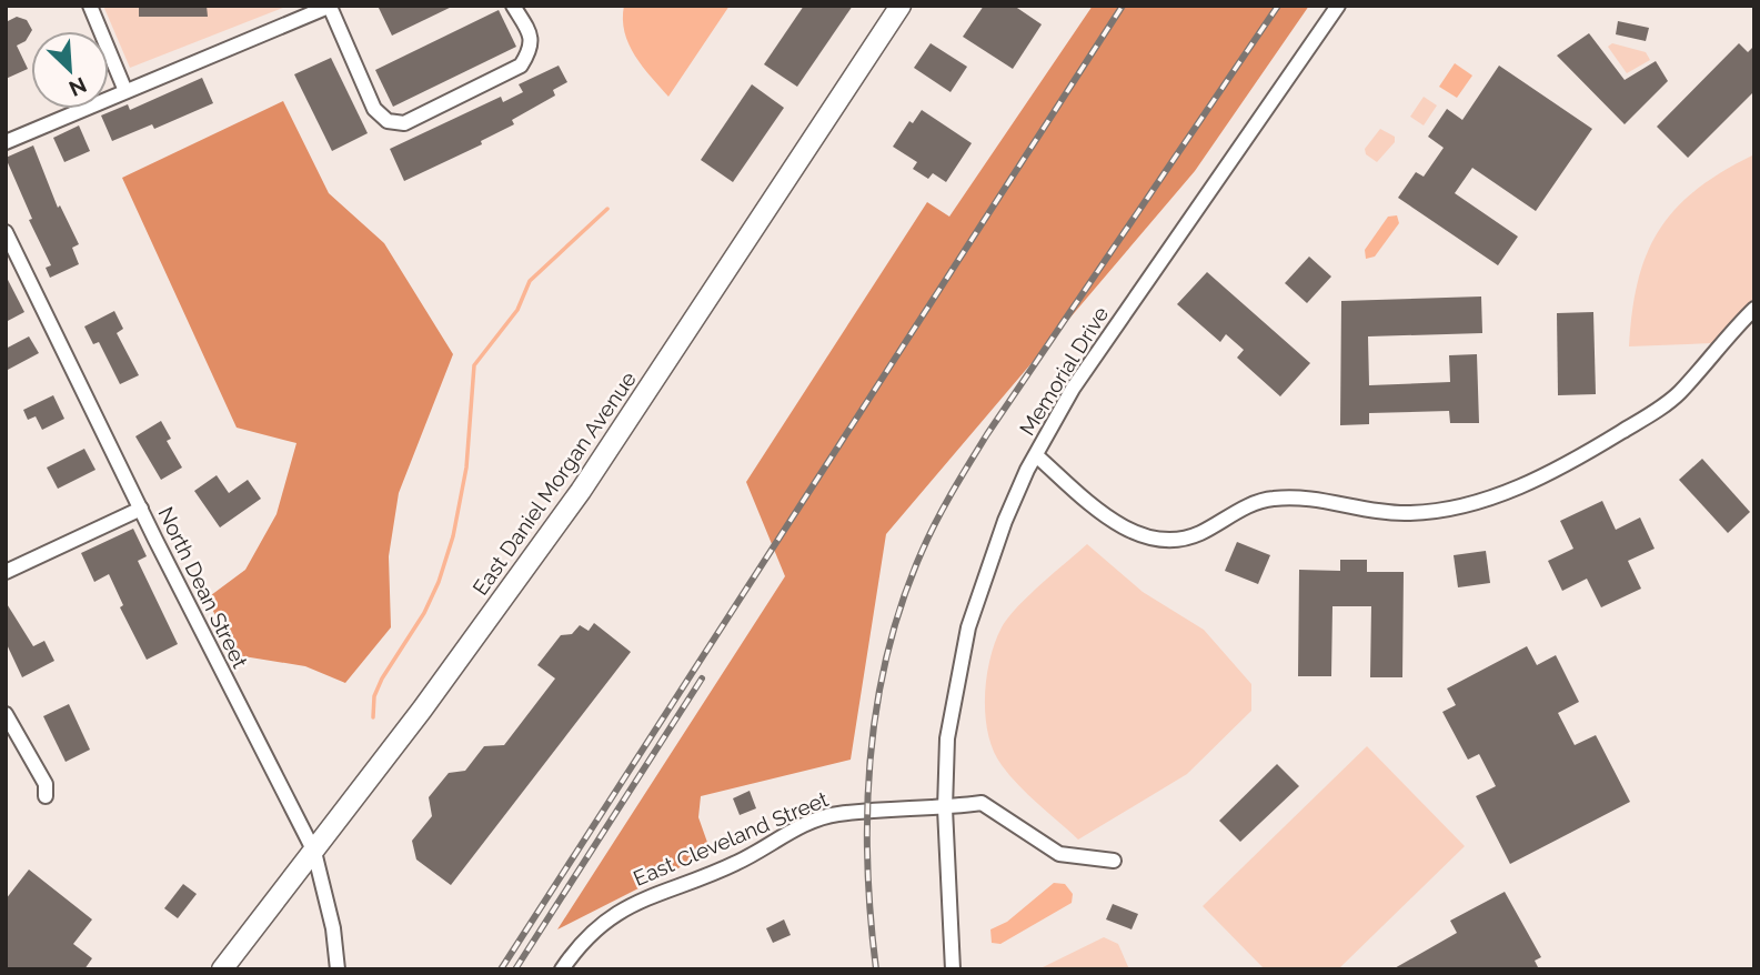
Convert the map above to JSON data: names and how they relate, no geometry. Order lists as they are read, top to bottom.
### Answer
{
  "streets": {
    "main road": ["East Daniel Morgan Avenue"],
    "street": ["Memorial Drive", "North Dean Street", "East Cleveland Street"]
  },
  "crossings": [
    ["Memorial Drive", "East Cleveland Street"],
    ["East Daniel Morgan Avenue", "North Dean Street"]
  ],
  "north": "bottom right"
}
